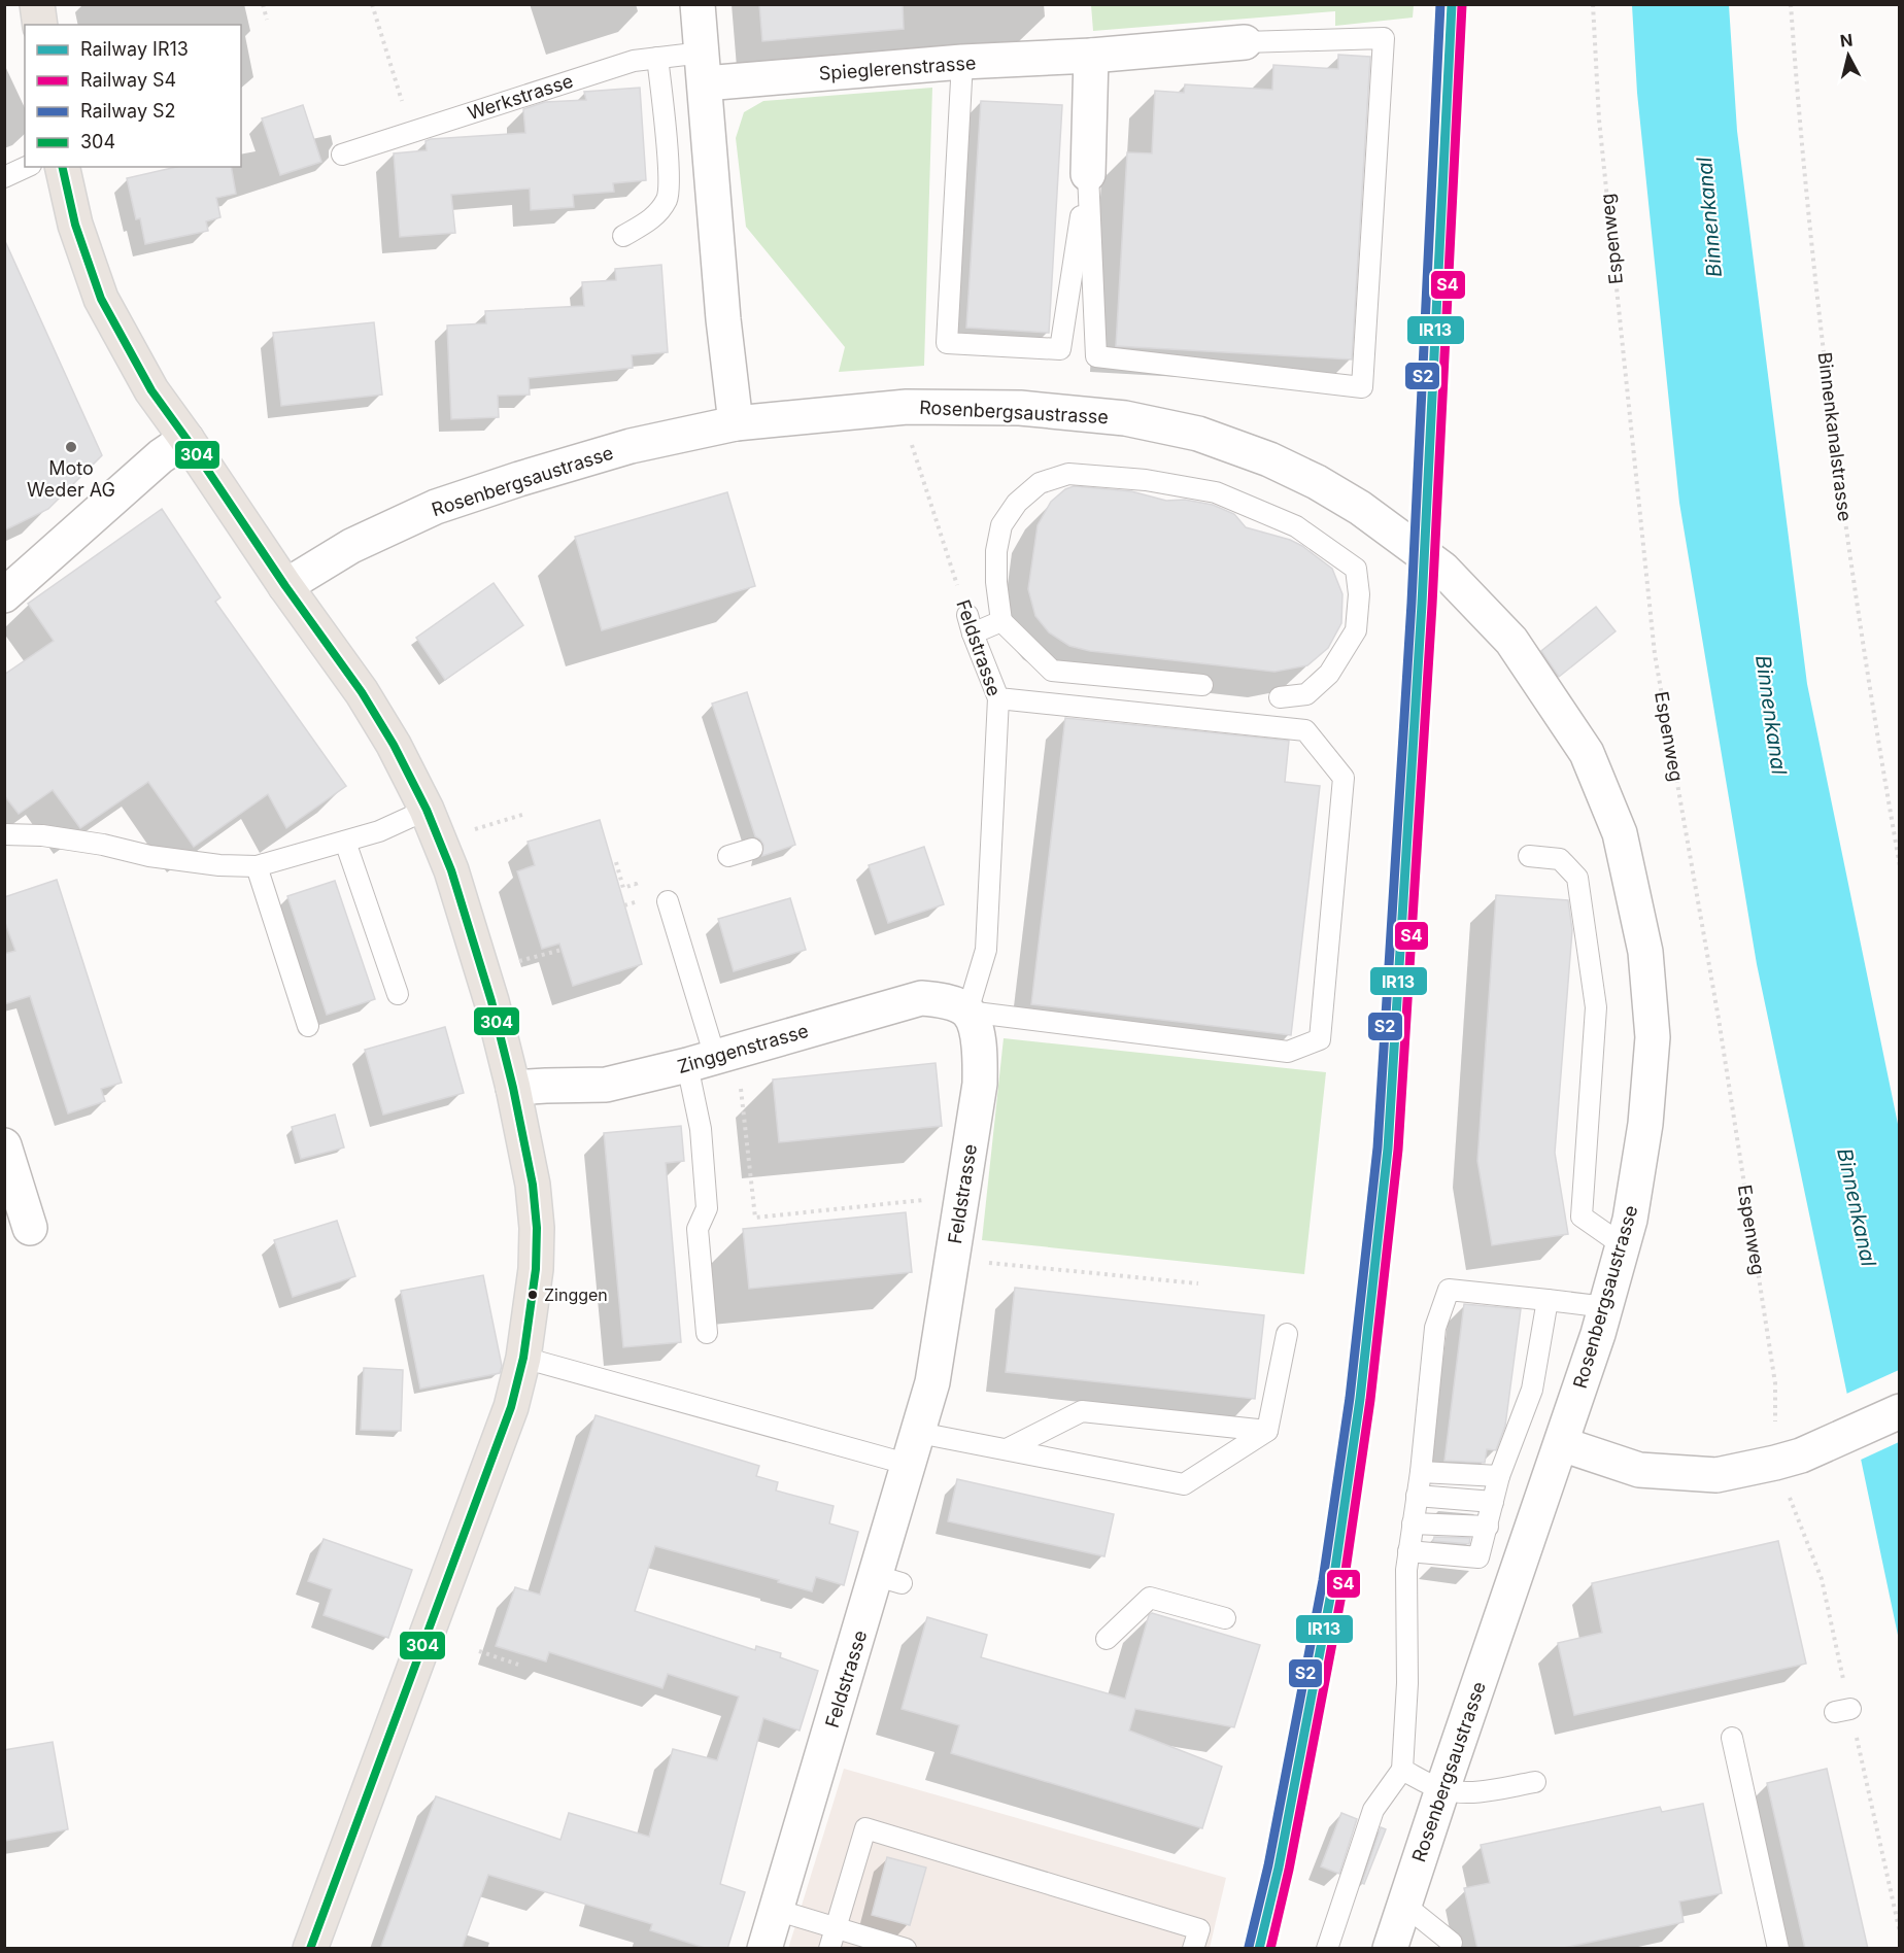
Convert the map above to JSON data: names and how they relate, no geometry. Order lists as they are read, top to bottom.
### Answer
{
  "streets": {
    "street": [
      "Spieglerenstrasse",
      "Rosenbergsaustrasse",
      "Feldstrasse",
      "Zinggenstrasse"
    ],
    "lane": ["Werkstrasse"],
    "path": ["Espenweg", "Binnenkanalstrasse"]
  },
  "crossings": [
    ["Spieglerenstrasse", "Werkstrasse"],
    ["Feldstrasse", "Zinggenstrasse"]
  ],
  "water": ["Binnenkanal"],
  "places": ["Moto Weder AG", "Zinggen"],
  "lines": [
    "rail line IR13",
    "rail line S2",
    "rail line S4",
    "transit line 304"
  ],
  "legend": [
    "Railway IR13",
    "Railway S4",
    "Railway S2",
    "304"
  ],
  "north": "top"
}
